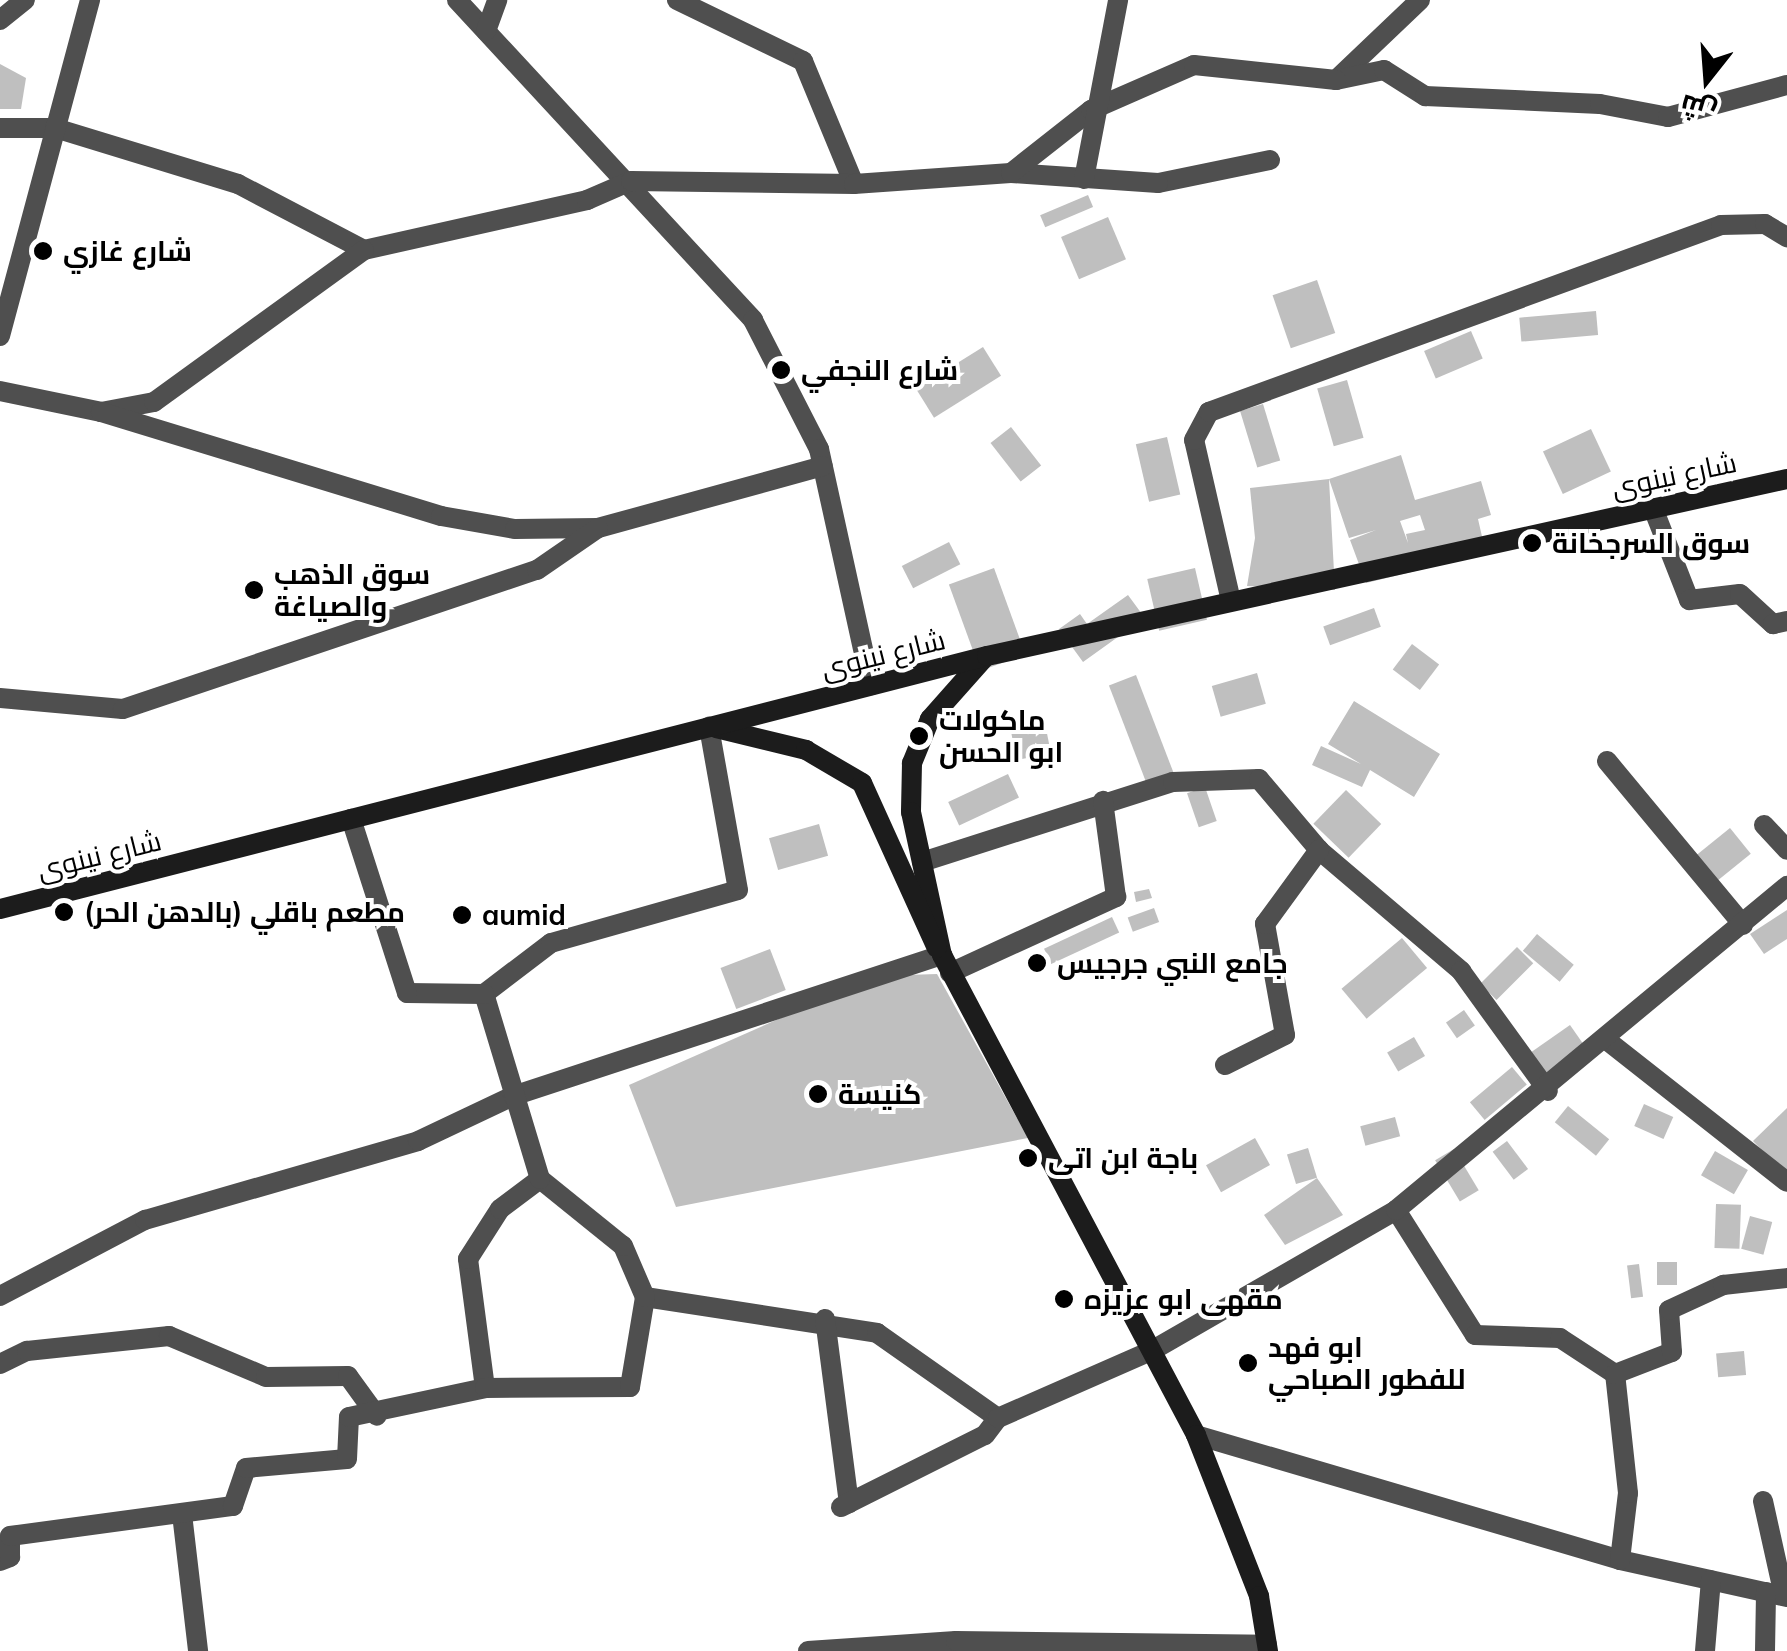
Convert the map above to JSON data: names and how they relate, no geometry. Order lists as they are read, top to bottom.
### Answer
{
  "streets": {
    "main road": ["شارع نينوى"]
  },
  "places": [
    "شارع غازي",
    "شارع النجفي",
    "سوق السرجخانة",
    "سوق الذهب والصياغة",
    "ماكولات ابو الحسن",
    "مطعم باقلي (بالدهن الحر)",
    "aumid",
    "جامع النبي جرجيس",
    "كنيسة",
    "باجة ابن اتى",
    "مقهى ابو عزيزه",
    "ابو فهد للفطور الصباحي"
  ],
  "north": "bottom"
}
